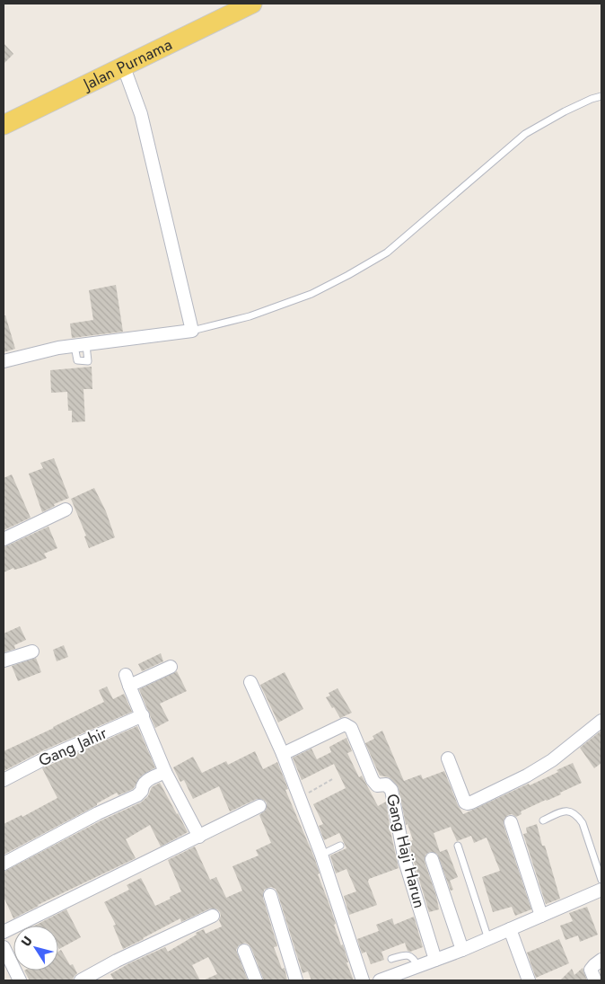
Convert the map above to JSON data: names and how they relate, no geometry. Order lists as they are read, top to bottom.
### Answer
{
  "streets": {
    "main road": ["Jalan Purnama"],
    "street": ["Gang Jahir", "Gang Haji Harun"]
  },
  "north": "top left"
}
